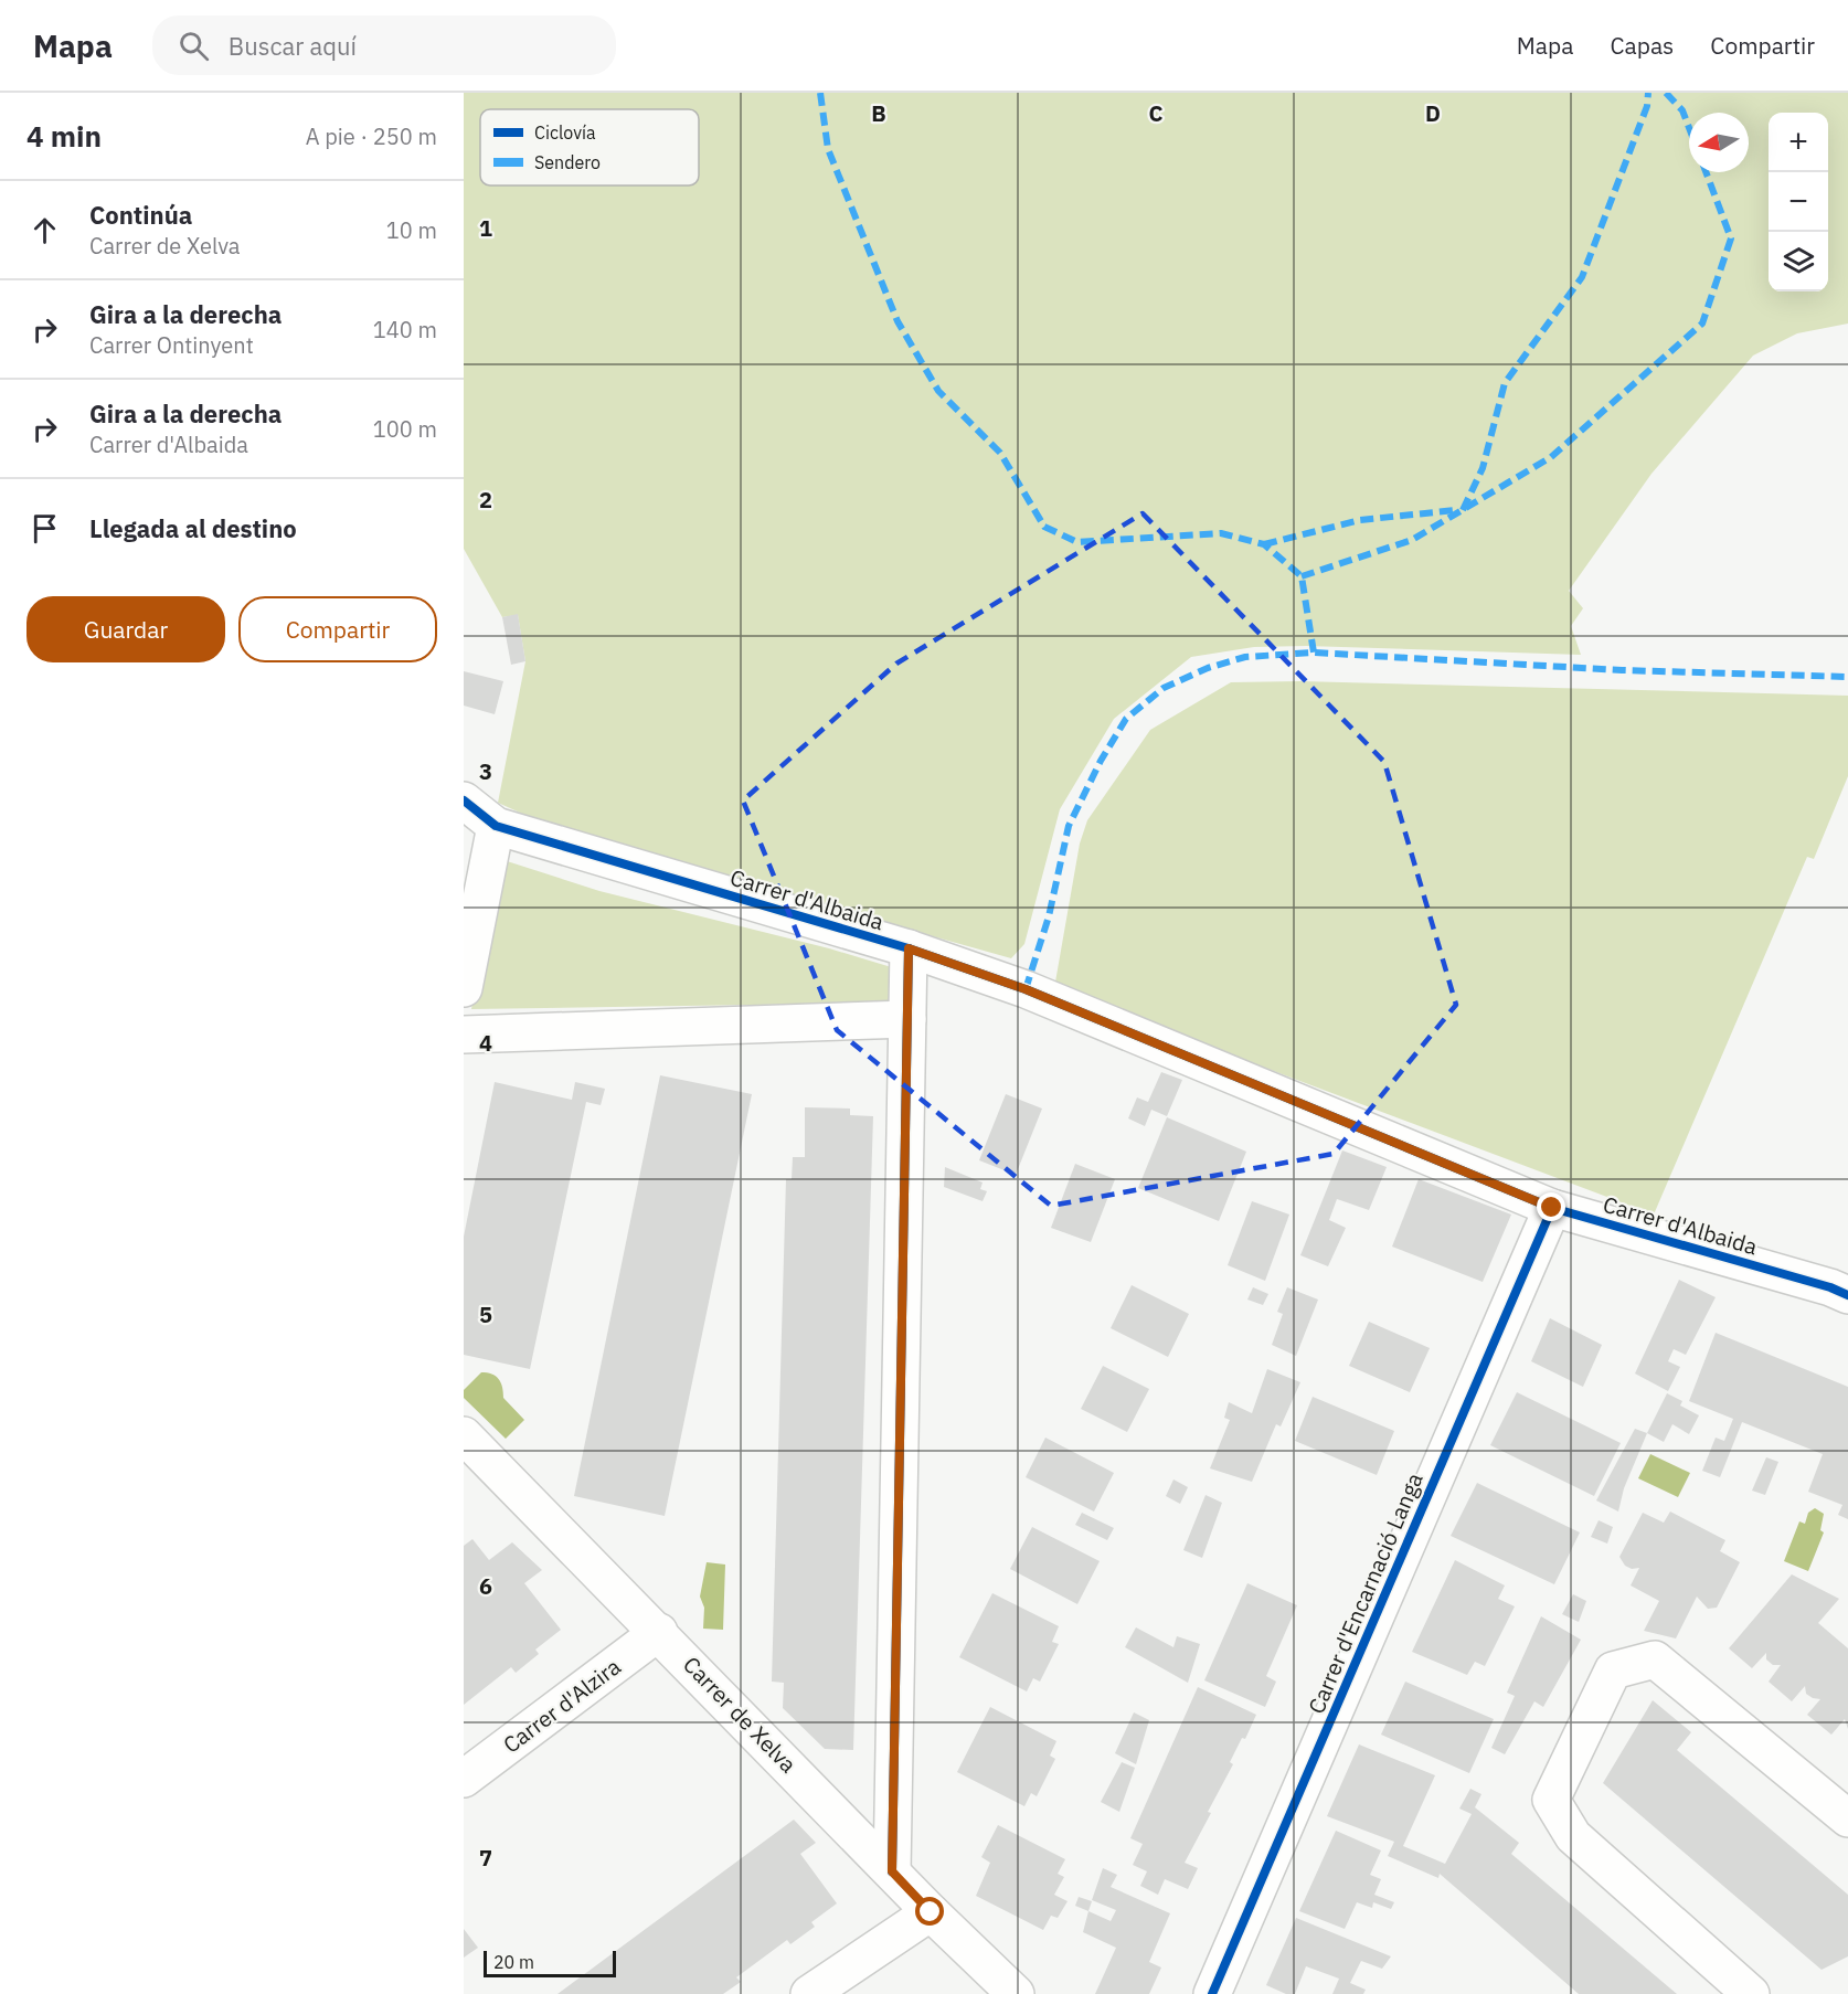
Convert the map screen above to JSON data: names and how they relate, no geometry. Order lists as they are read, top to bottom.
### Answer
{
  "streets": {
    "street": [
      "Carrer d'Albaida",
      "Carrer d'Encarnació Langa",
      "Carrer d'Alzira",
      "Carrer de Xelva"
    ]
  },
  "crossings": [
    ["Carrer d'Albaida", "Carrer d'Encarnació Langa"],
    ["Carrer d'Alzira", "Carrer de Xelva"]
  ],
  "legend": ["Ciclovía", "Sendero"],
  "scale_bar": "20 m",
  "north": "left",
  "page": {
    "header": "Mapa",
    "search": "Buscar aquí",
    "nav": ["Mapa", "Capas", "Compartir"],
    "heading": ["4 min", "A pie · 250 m"],
    "map_buttons": ["+", "−"],
    "list": [
      ["Continúa", "Carrer de Xelva", "10 m"],
      ["Gira a la derecha", "Carrer Ontinyent", "140 m"],
      ["Gira a la derecha", "Carrer d'Albaida", "100 m"],
      "Llegada al destino"
    ],
    "buttons": ["Guardar", "Compartir"],
    "scale": "20 m"
  },
  "grid": {
    "columns": ["B", "C", "D"],
    "rows": [
      "1",
      "2",
      "3",
      "4",
      "5",
      "6",
      "7"
    ]
  }
}
